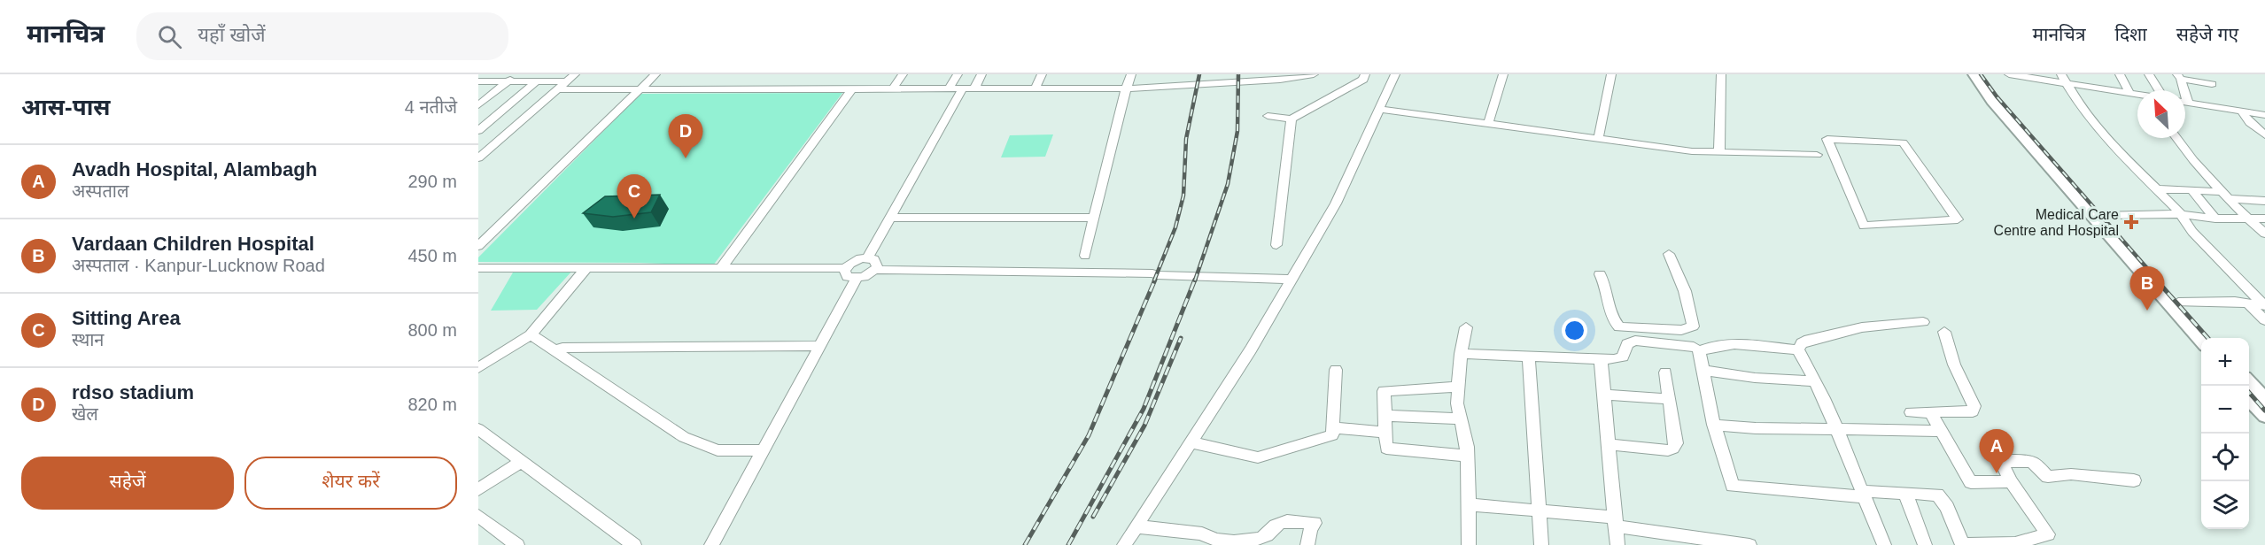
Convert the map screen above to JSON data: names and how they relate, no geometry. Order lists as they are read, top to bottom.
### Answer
{
  "places": {
    "health": ["Medical Care Centre and Hospital"]
  },
  "north": "top left",
  "page": {
    "header": "मानचित्र",
    "search": "यहाँ खोजें",
    "nav": ["मानचित्र", "दिशा", "सहेजे गए"],
    "heading": ["आस-पास", "4 नतीजे"],
    "pins": [
      "D",
      "C",
      "B",
      "A"
    ],
    "list": [
      {
        "mark": "A",
        "name": "Avadh Hospital, Alambagh",
        "note": "अस्पताल",
        "value": "290 m"
      },
      {
        "mark": "B",
        "name": "Vardaan Children Hospital",
        "note": "अस्पताल · Kanpur-Lucknow Road",
        "value": "450 m"
      },
      {
        "mark": "C",
        "name": "Sitting Area",
        "note": "स्थान",
        "value": "800 m"
      },
      {
        "mark": "D",
        "name": "rdso stadium",
        "note": "खेल",
        "value": "820 m"
      }
    ],
    "map_buttons": ["+", "−"],
    "buttons": ["सहेजें", "शेयर करें"]
  }
}
